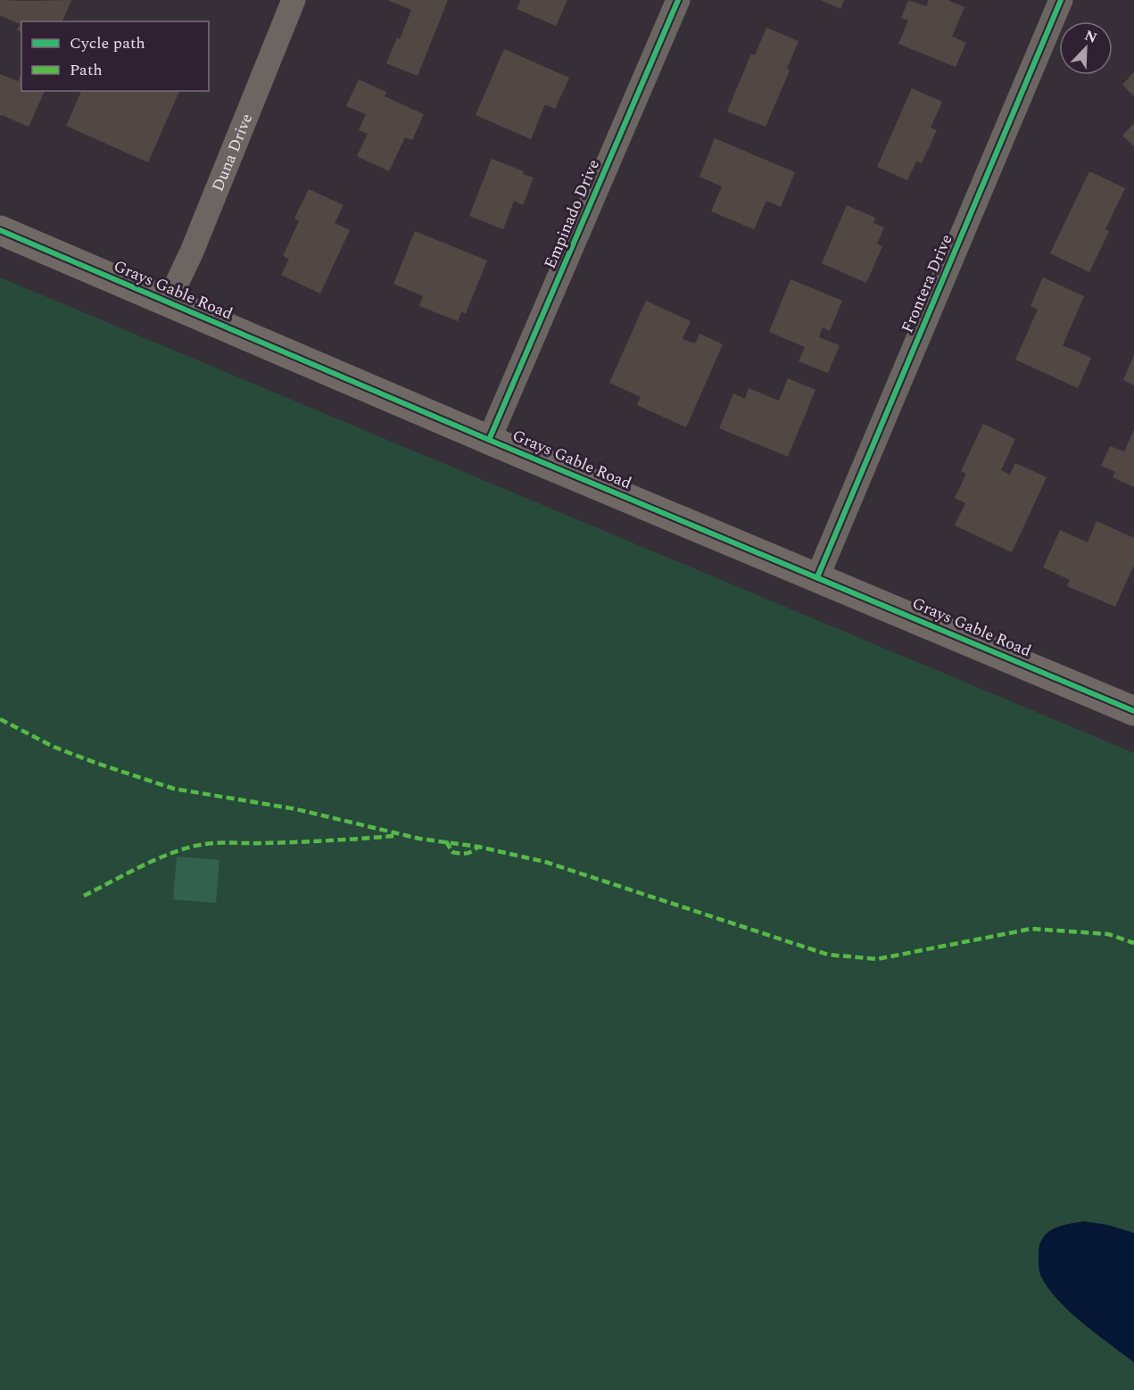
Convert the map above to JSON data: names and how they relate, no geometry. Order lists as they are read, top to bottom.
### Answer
{
  "streets": {
    "street": [
      "Duna Drive",
      "Empinado Drive",
      "Frontera Drive",
      "Grays Gable Road"
    ]
  },
  "crossings": [
    ["Duna Drive", "Grays Gable Road"],
    ["Empinado Drive", "Grays Gable Road"],
    ["Frontera Drive", "Grays Gable Road"]
  ],
  "legend": ["Cycle path", "Path"],
  "north": "top right"
}
